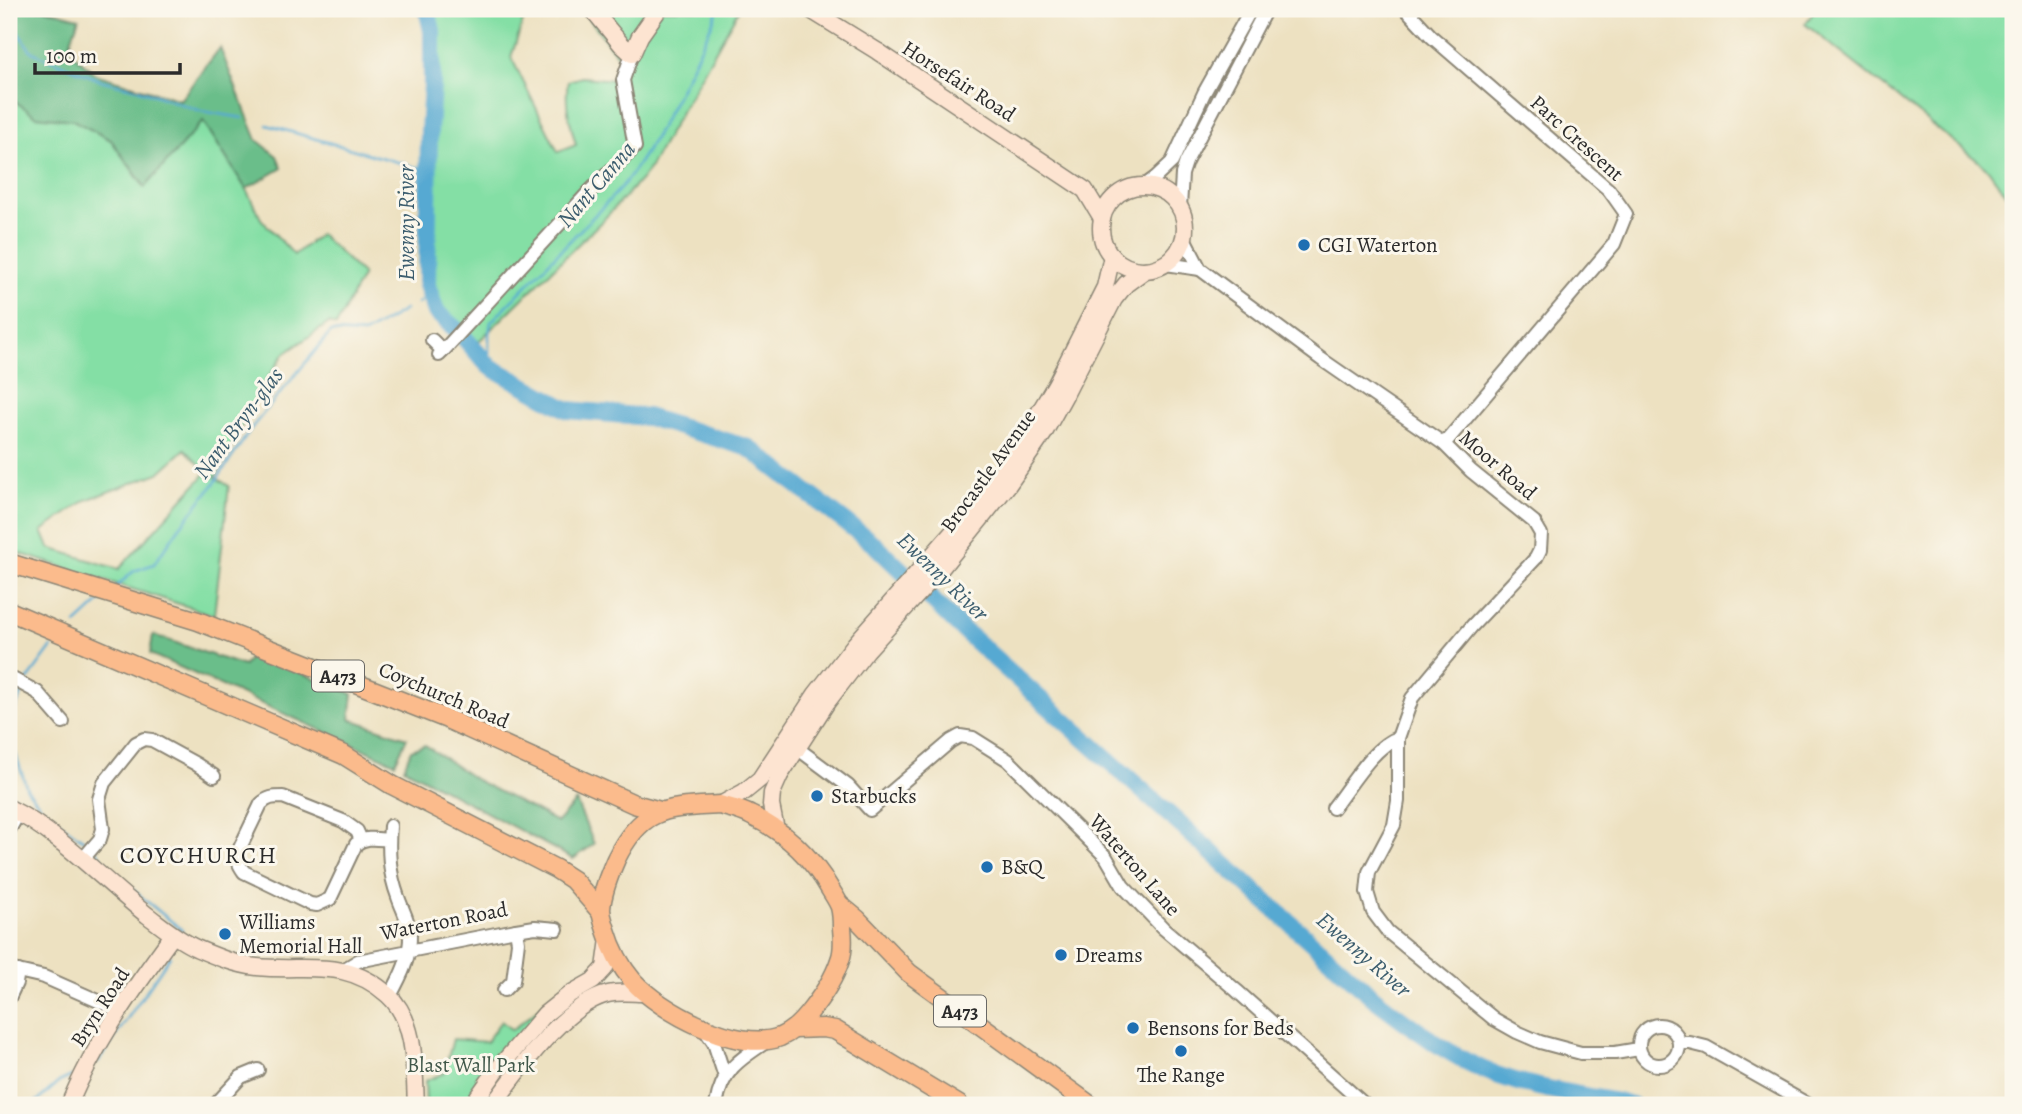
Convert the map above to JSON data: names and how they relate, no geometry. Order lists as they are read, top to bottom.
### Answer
{
  "streets": {
    "main road": ["A473", "Coychurch Road"],
    "street": [
      "Horsefair Road",
      "Parc Crescent",
      "Moor Road",
      "Brocastle Avenue",
      "Waterton Lane",
      "Waterton Road",
      "Bryn Road"
    ]
  },
  "crossings": [
    ["Horsefair Road", "Moor Road"],
    ["Horsefair Road", "Brocastle Avenue"],
    ["Parc Crescent", "Moor Road"],
    ["Moor Road", "Brocastle Avenue"],
    ["Brocastle Avenue", "A473"],
    ["Brocastle Avenue", "Coychurch Road"],
    ["Brocastle Avenue", "Waterton Lane"],
    ["A473", "Coychurch Road"]
  ],
  "districts": ["COYCHURCH"],
  "water": ["Nant Canna", "Ewenny River", "Nant Bryn-glas"],
  "parks": ["Blast Wall Park"],
  "places": [
    "CGI Waterton",
    "Starbucks",
    "B&Q",
    "Williams Memorial Hall",
    "Dreams",
    "Bensons for Beds",
    "The Range"
  ],
  "scale_bar": "100 m"
}
